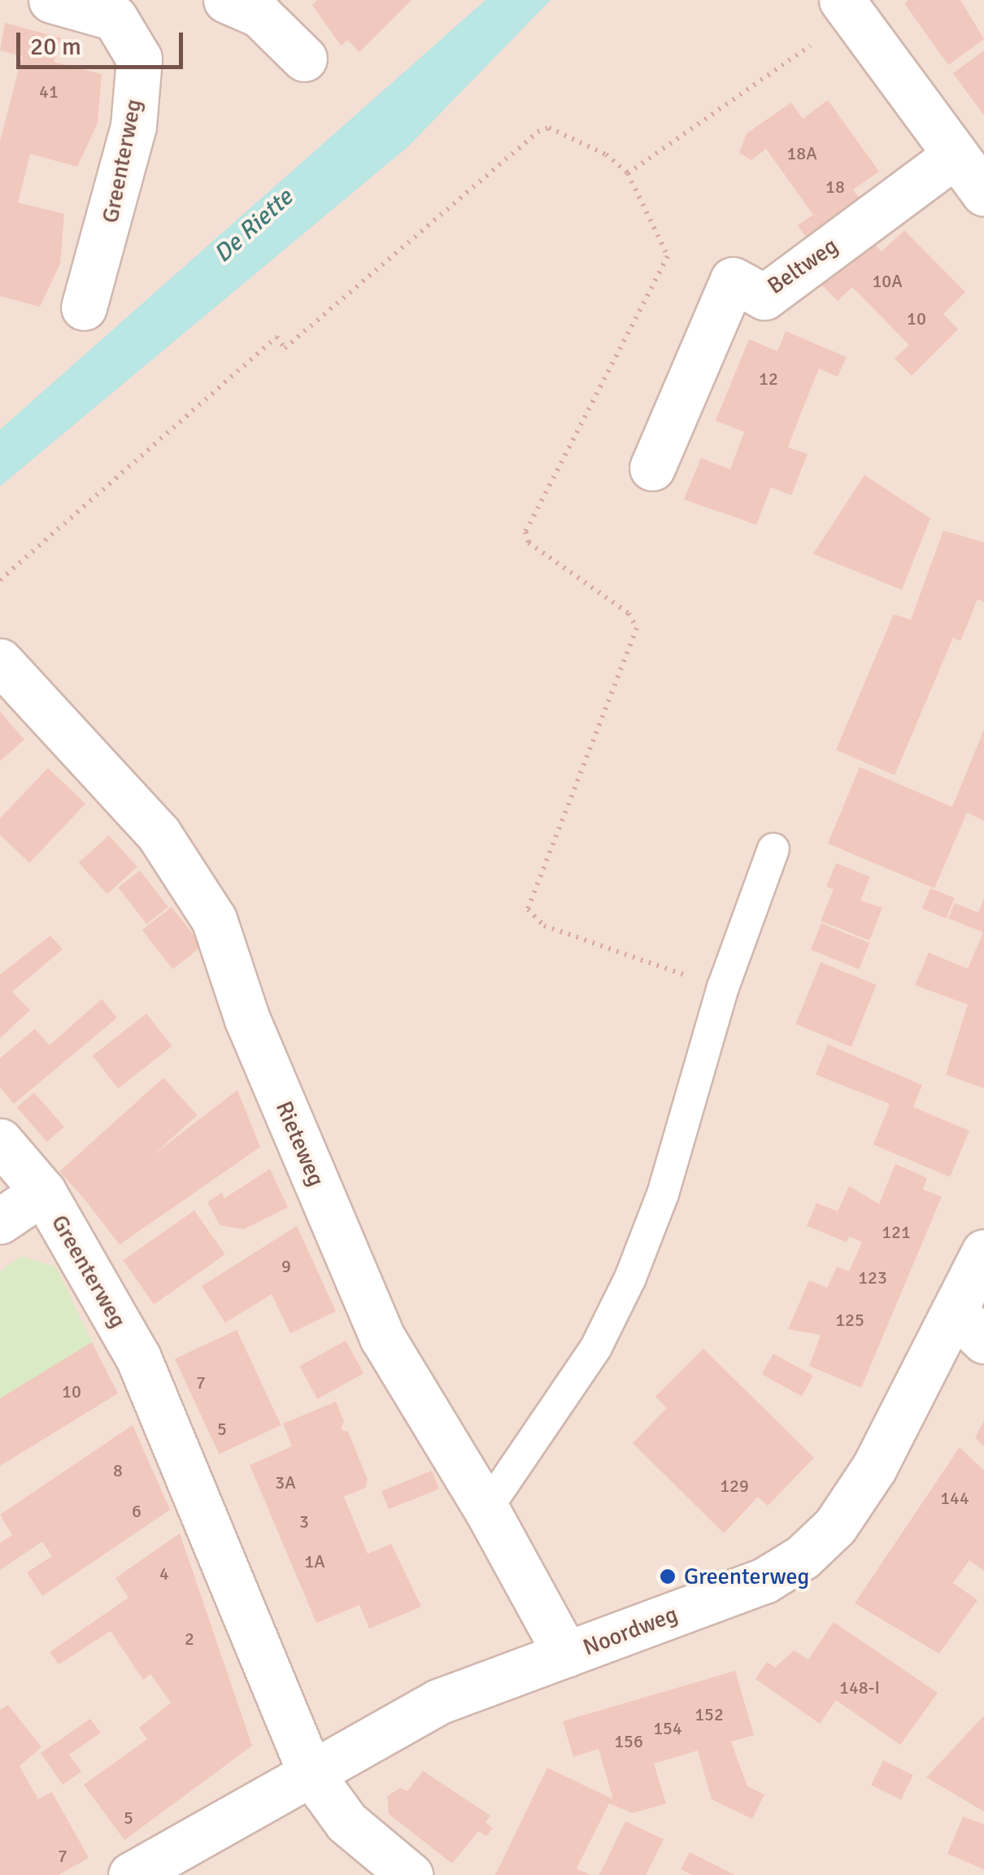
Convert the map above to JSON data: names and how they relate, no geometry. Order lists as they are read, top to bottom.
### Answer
{
  "streets": {
    "street": [
      "Greenterweg",
      "Beltweg",
      "Rieteweg",
      "Noordweg"
    ]
  },
  "crossings": [
    ["Greenterweg", "Noordweg"],
    ["Rieteweg", "Noordweg"]
  ],
  "water": ["De Riette"],
  "places": ["Greenterweg"],
  "house_numbers": [
    "41",
    "18A",
    "18",
    "10A",
    "10",
    "12",
    "121",
    "9",
    "123",
    "125",
    "7",
    "10",
    "5",
    "8",
    "3A",
    "129",
    "144",
    "6",
    "3",
    "1A",
    "4",
    "2",
    "148-I",
    "152",
    "154",
    "156",
    "5",
    "7"
  ],
  "scale_bar": "20 m"
}
